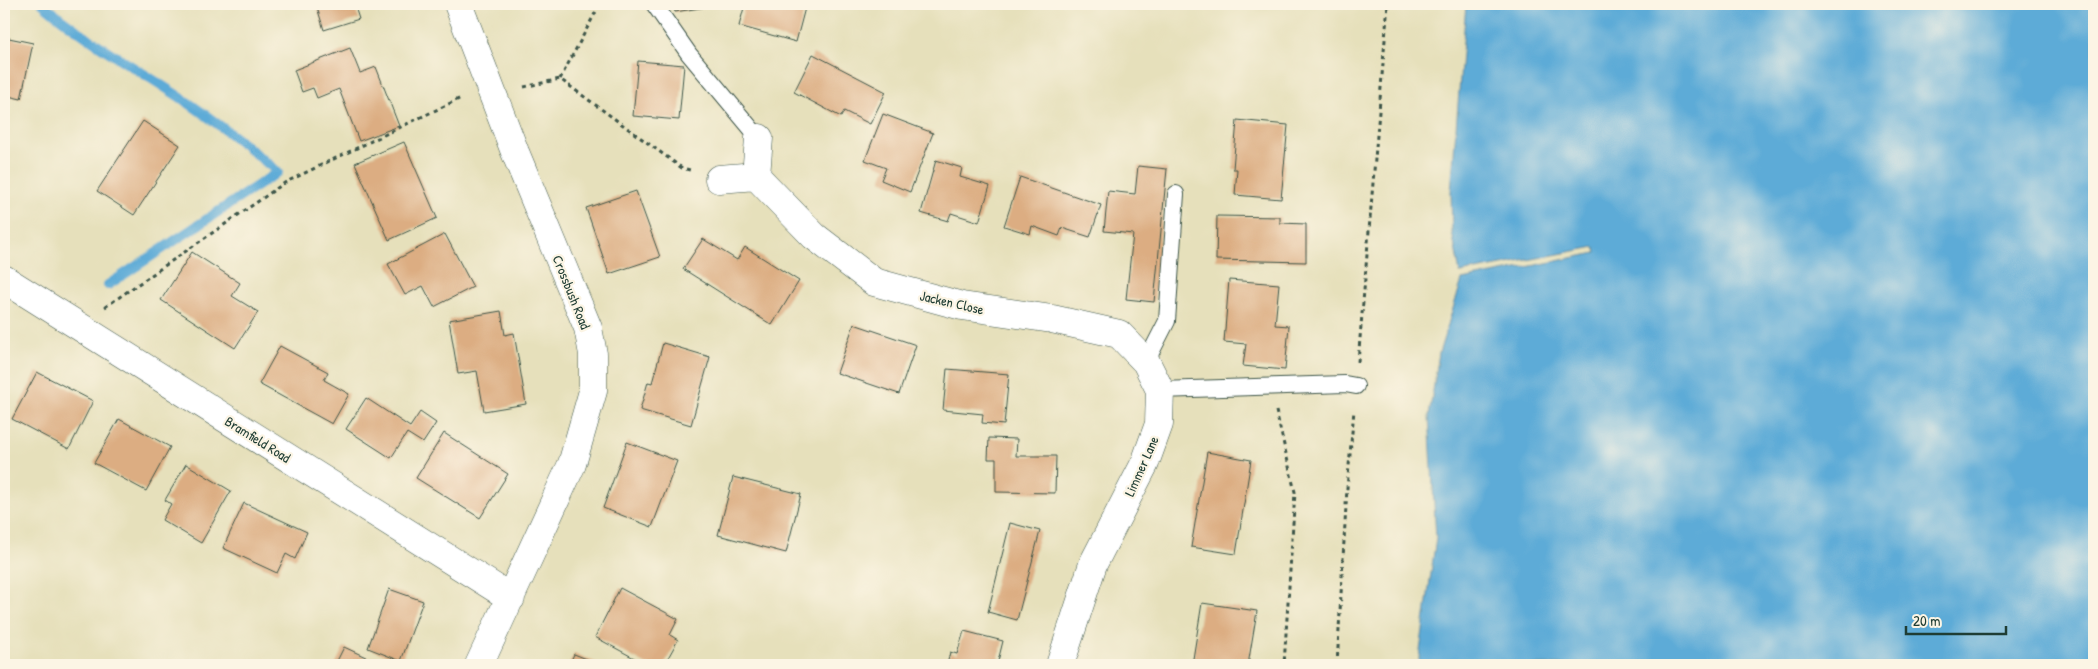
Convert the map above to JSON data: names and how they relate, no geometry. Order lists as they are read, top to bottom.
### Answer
{
  "streets": {
    "street": [
      "Crossbush Road",
      "Jacken Close",
      "Bramfield Road",
      "Limmer Lane"
    ]
  },
  "crossings": [
    ["Crossbush Road", "Bramfield Road"],
    ["Jacken Close", "Limmer Lane"]
  ],
  "scale_bar": "20 m"
}
